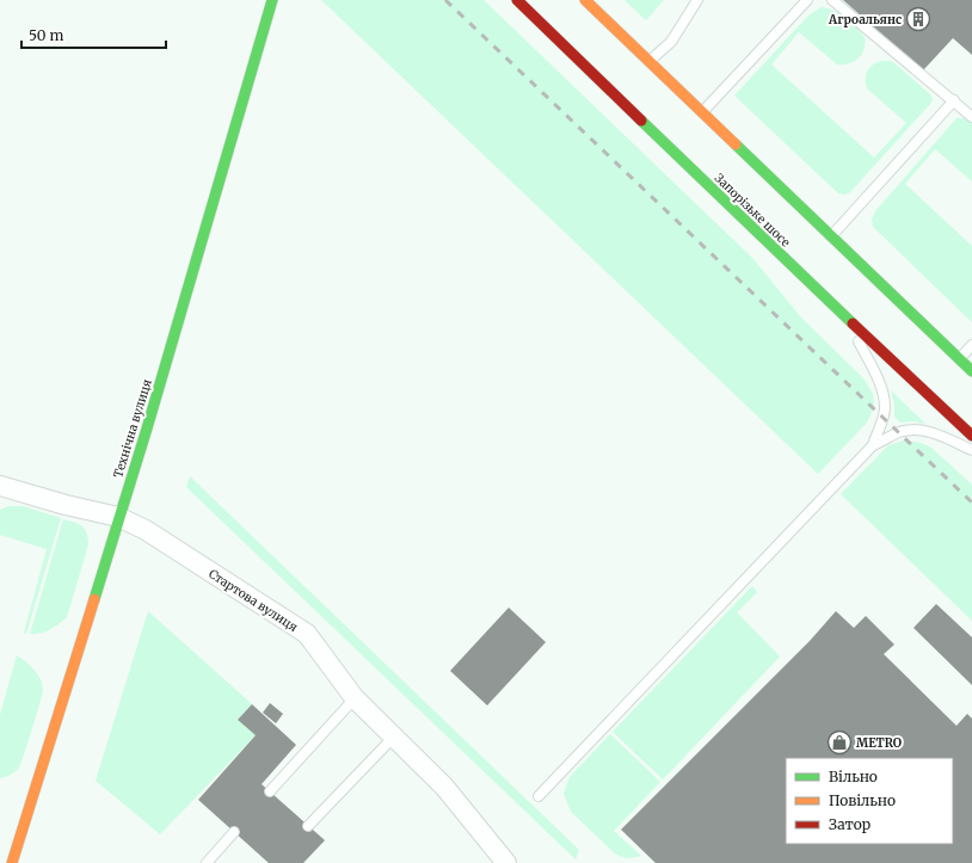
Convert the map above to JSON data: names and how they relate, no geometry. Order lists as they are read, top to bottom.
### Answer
{
  "streets": {
    "main road": ["Запорізьке шосе", "Технічна вулиця"],
    "street": ["Стартова вулиця"]
  },
  "crossings": [
    ["Технічна вулиця", "Стартова вулиця"]
  ],
  "places": {
    "building": ["Агроальянс"],
    "shop": ["METRO"]
  },
  "legend": ["Вільно", "Повільно", "Затор"],
  "scale_bar": "50 m"
}
